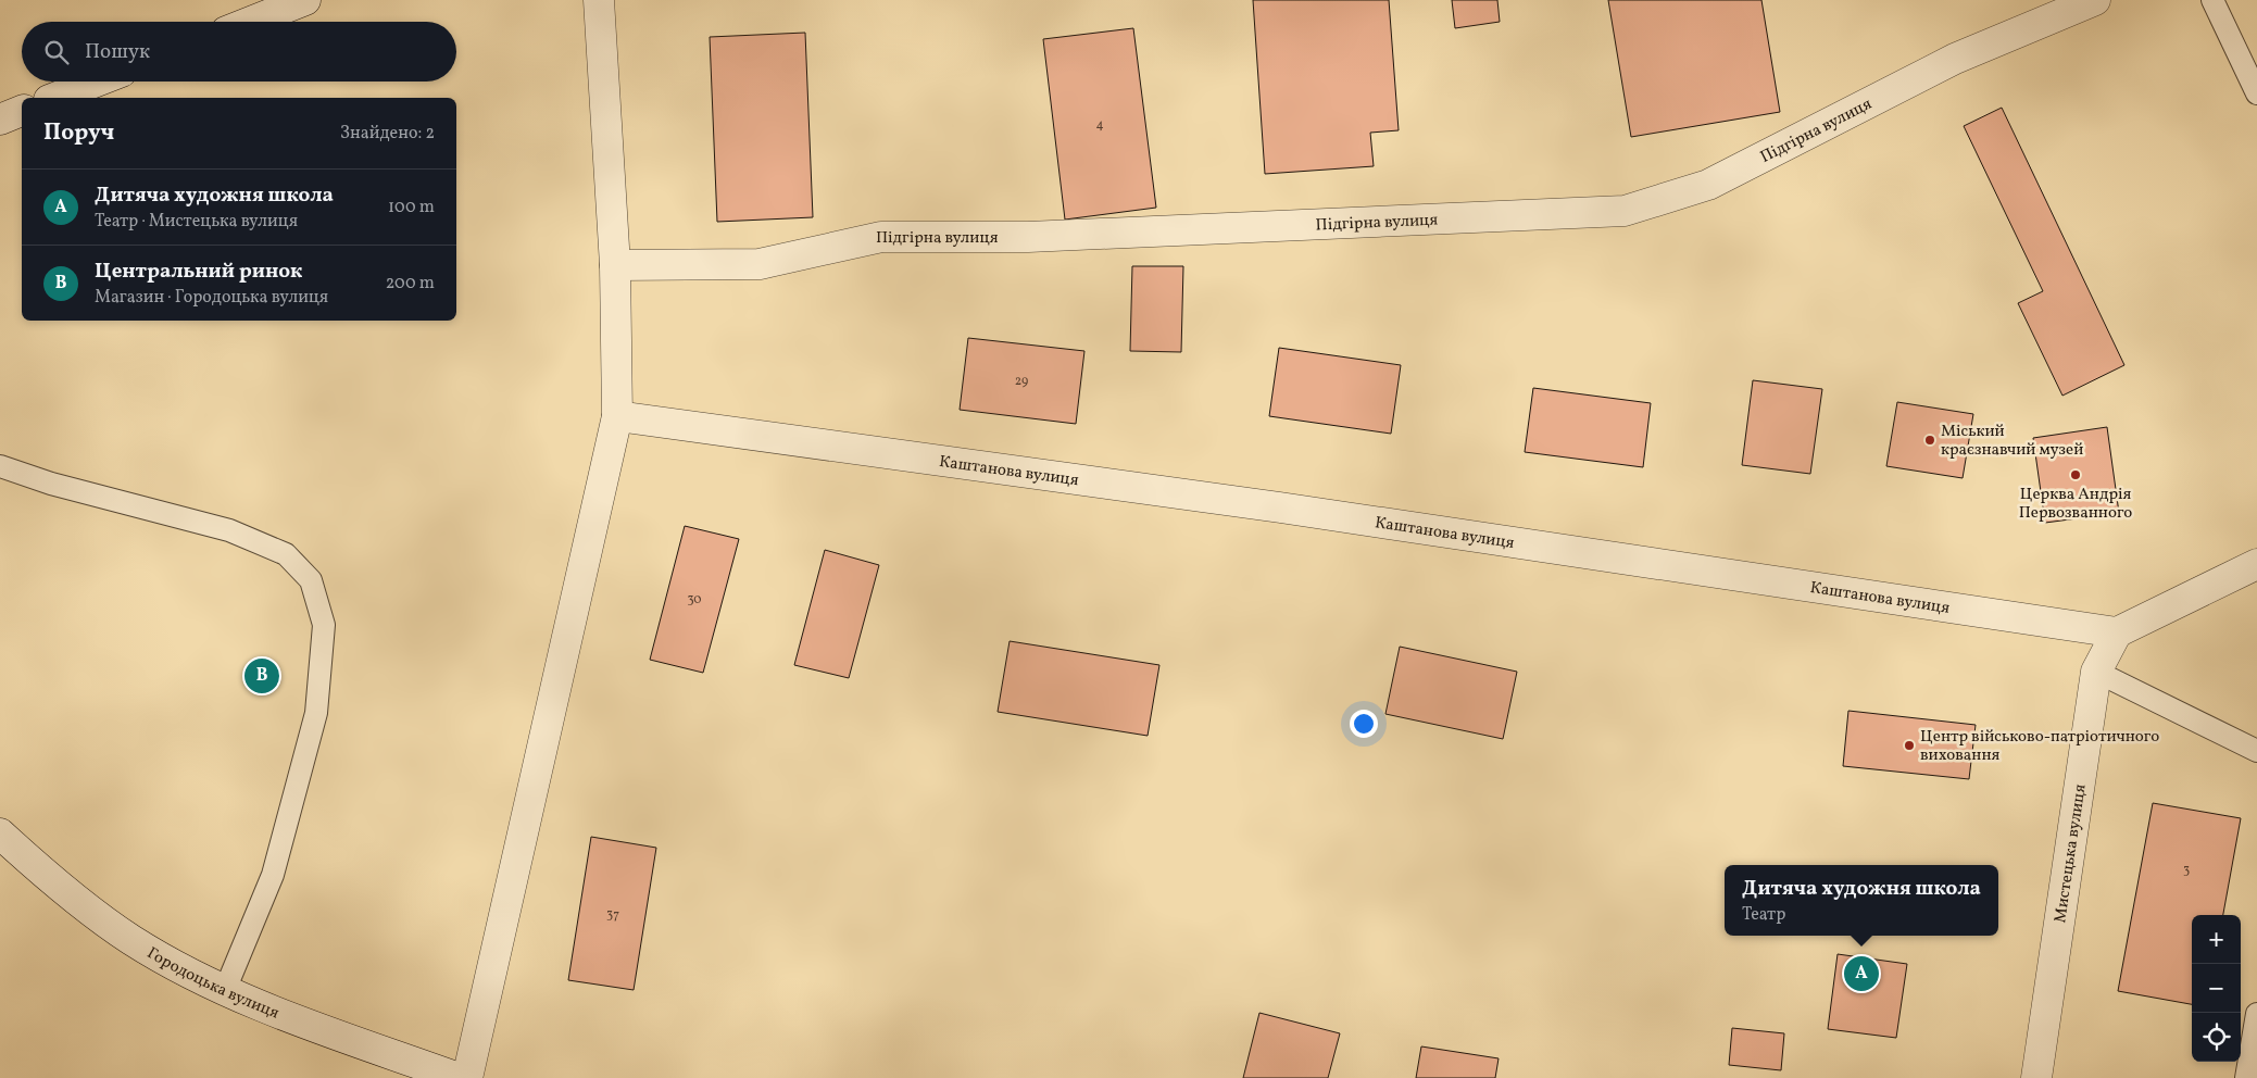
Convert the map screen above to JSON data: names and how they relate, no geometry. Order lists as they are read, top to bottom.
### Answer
{
  "streets": {
    "street": [
      "Підгірна вулиця",
      "Каштанова вулиця",
      "Мистецька вулиця",
      "Городоцька вулиця"
    ]
  },
  "crossings": [
    ["Каштанова вулиця", "Мистецька вулиця"]
  ],
  "places": ["Міський краєзнавчий музей", "Церква Андрія Первозванного", "Центр військово-патріотичного виховання"],
  "house_numbers": [
    "4",
    "29",
    "30",
    "3",
    "37"
  ],
  "page": {
    "search": "Пошук",
    "heading": ["Поруч", "Знайдено: 2"],
    "list": [
      {
        "mark": "A",
        "name": "Дитяча художня школа",
        "note": "Театр · Мистецька вулиця",
        "value": "100 m"
      },
      {
        "mark": "B",
        "name": "Центральний ринок",
        "note": "Магазин · Городоцька вулиця",
        "value": "200 m"
      }
    ],
    "pins": ["B", "A"],
    "popup": ["Дитяча художня школа", "Театр"],
    "map_buttons": ["+", "−"]
  }
}
